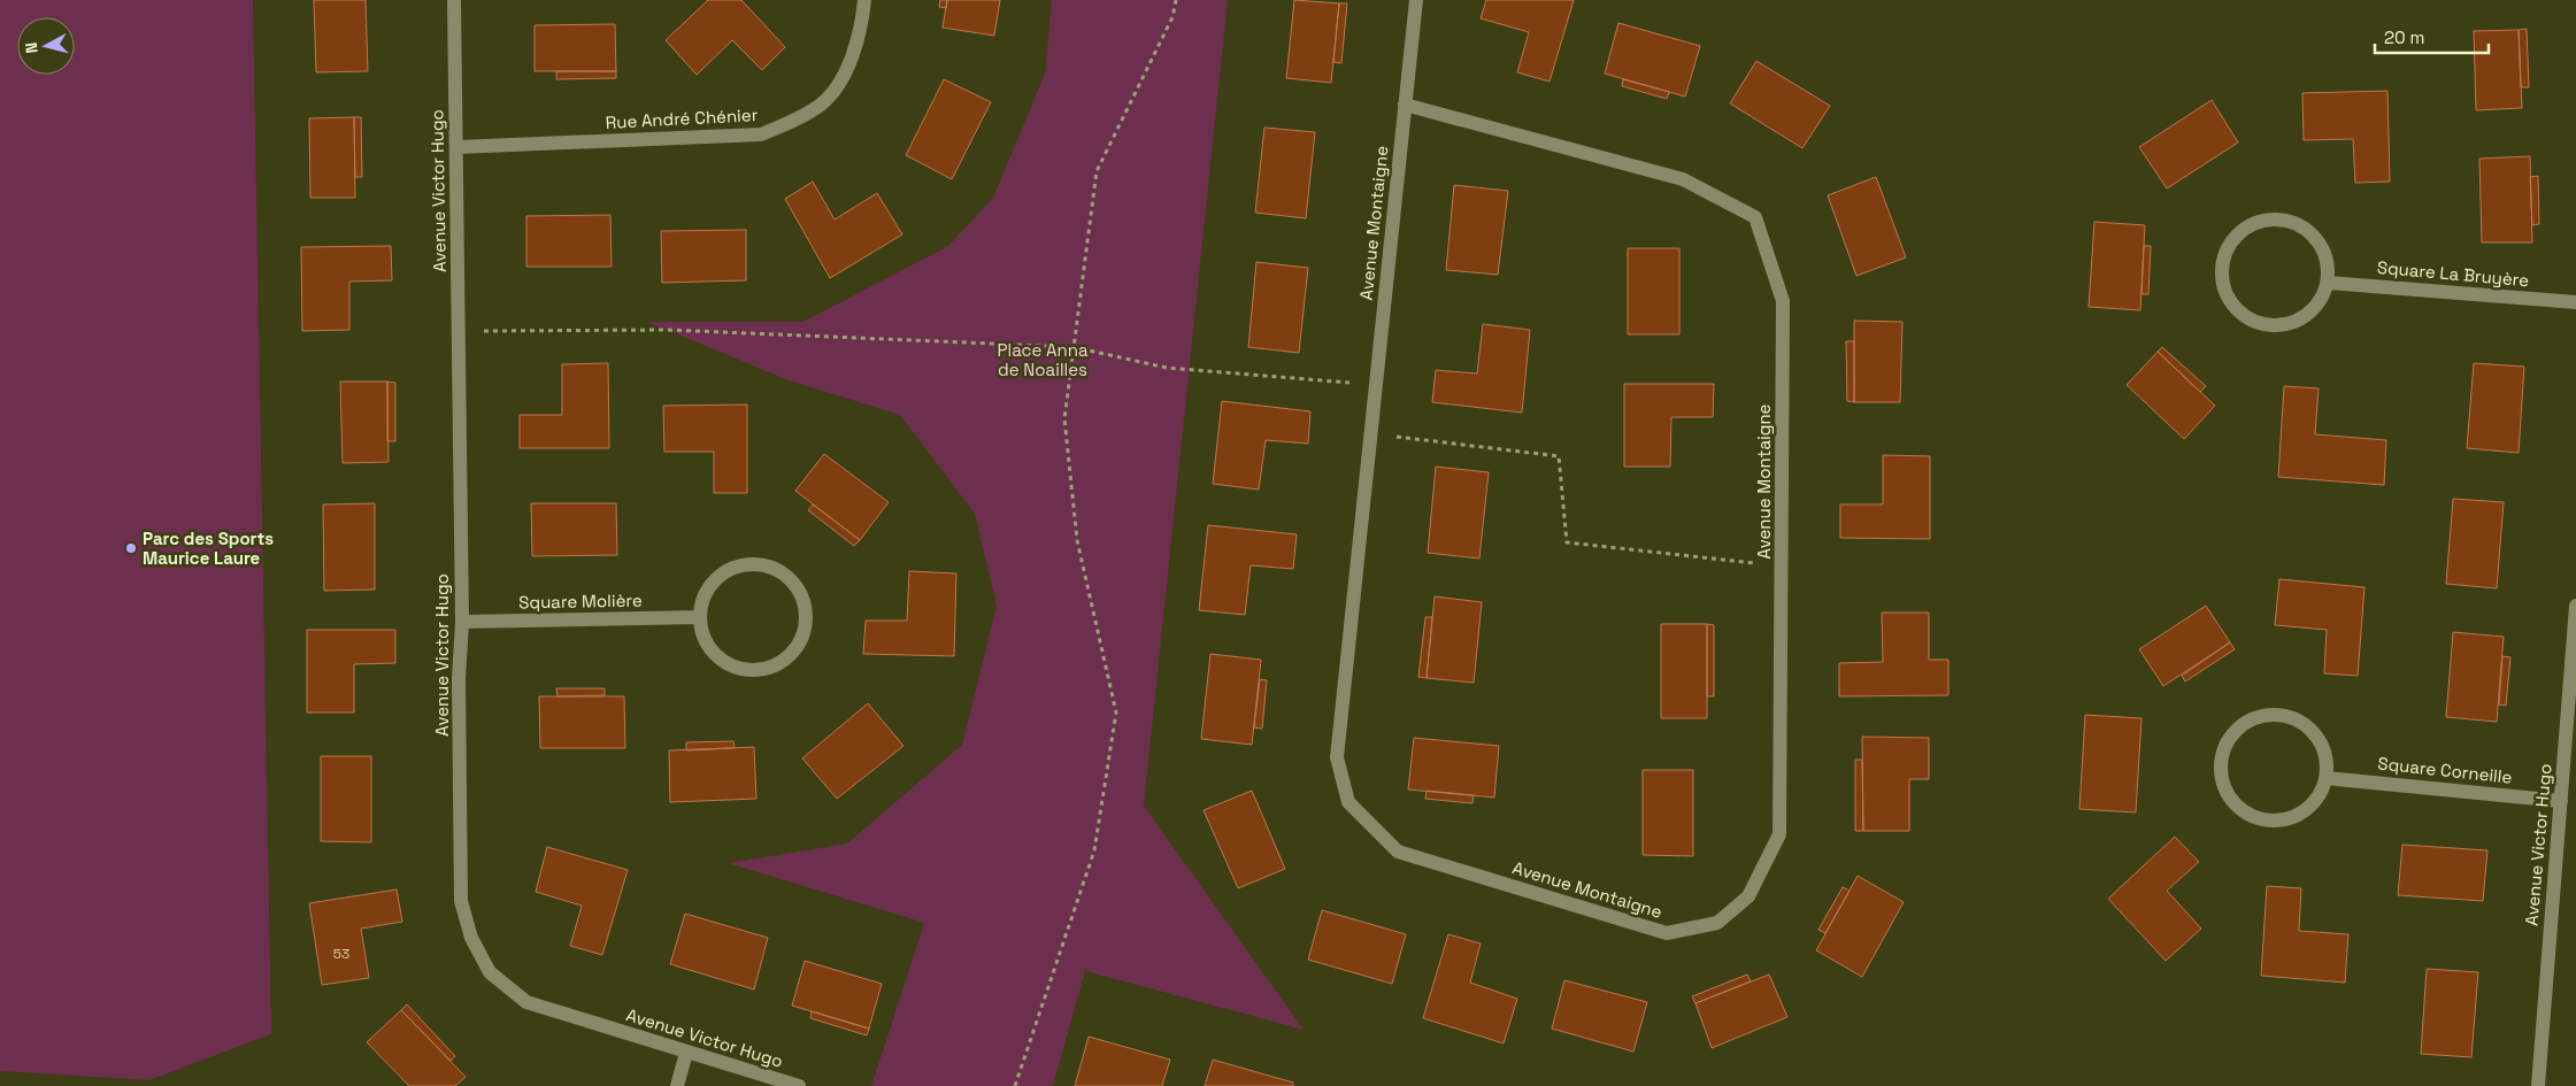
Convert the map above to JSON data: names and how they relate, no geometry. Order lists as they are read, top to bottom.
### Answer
{
  "streets": {
    "street": [
      "Rue André Chénier",
      "Avenue Victor Hugo",
      "Avenue Montaigne",
      "Square La Bruyère",
      "Square Molière",
      "Square Corneille"
    ]
  },
  "crossings": [
    ["Rue André Chénier", "Avenue Victor Hugo"],
    ["Avenue Victor Hugo", "Square Molière"],
    ["Avenue Victor Hugo", "Square Corneille"]
  ],
  "parks": ["Place Anna de Noailles"],
  "places": ["Parc des Sports Maurice Laure"],
  "house_numbers": ["53"],
  "scale_bar": "20 m",
  "north": "left"
}
